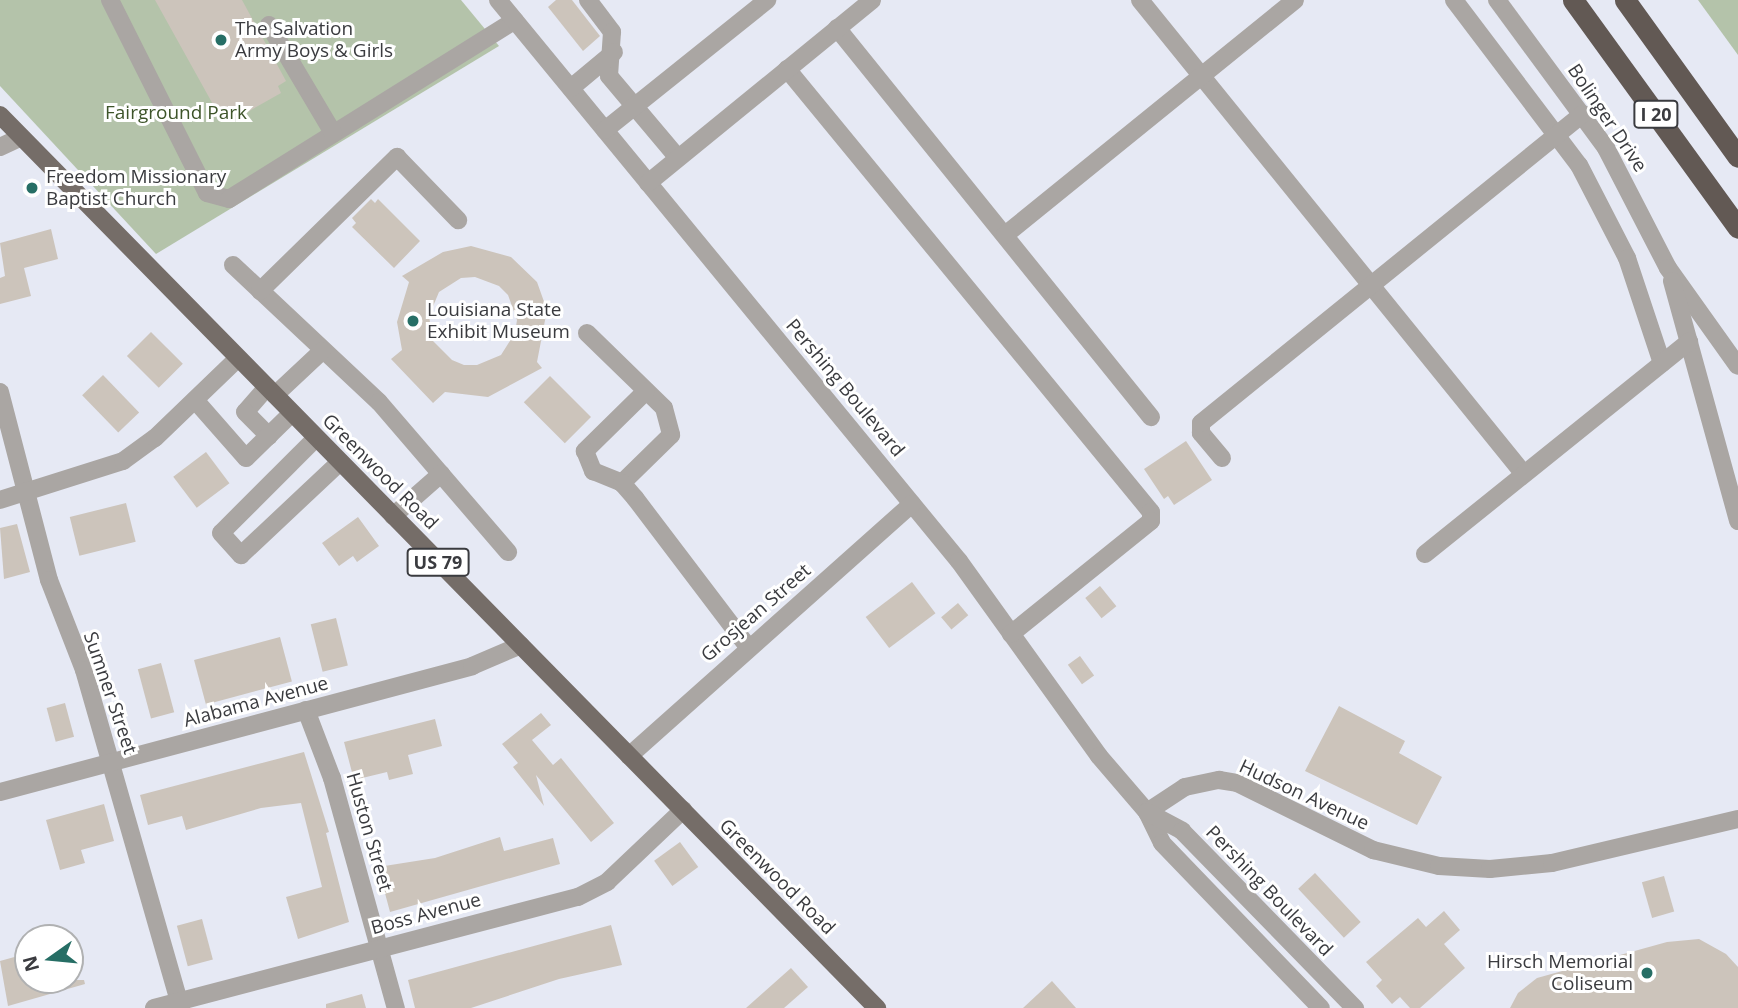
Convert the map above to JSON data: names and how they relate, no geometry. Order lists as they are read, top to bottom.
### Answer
{
  "streets": {
    "highway": ["I 20"],
    "main road": ["Greenwood Road", "US 79"],
    "street": [
      "Bolinger Drive",
      "Pershing Boulevard",
      "Grosjean Street",
      "Sumner Street",
      "Alabama Avenue",
      "Hudson Avenue",
      "Huston Street",
      "Boss Avenue"
    ]
  },
  "crossings": [
    ["Pershing Boulevard", "Grosjean Street"],
    ["Pershing Boulevard", "Hudson Avenue"],
    ["Greenwood Road", "Grosjean Street"],
    ["Greenwood Road", "Alabama Avenue"],
    ["Greenwood Road", "Boss Avenue"],
    ["Sumner Street", "Alabama Avenue"],
    ["Sumner Street", "Boss Avenue"],
    ["Alabama Avenue", "Huston Street"],
    ["Huston Street", "Boss Avenue"]
  ],
  "parks": ["Fairground Park"],
  "places": [
    "The Salvation Army Boys & Girls",
    "Freedom Missionary Baptist Church",
    "Louisiana State Exhibit Museum",
    "Hirsch Memorial Coliseum"
  ],
  "north": "left"
}
